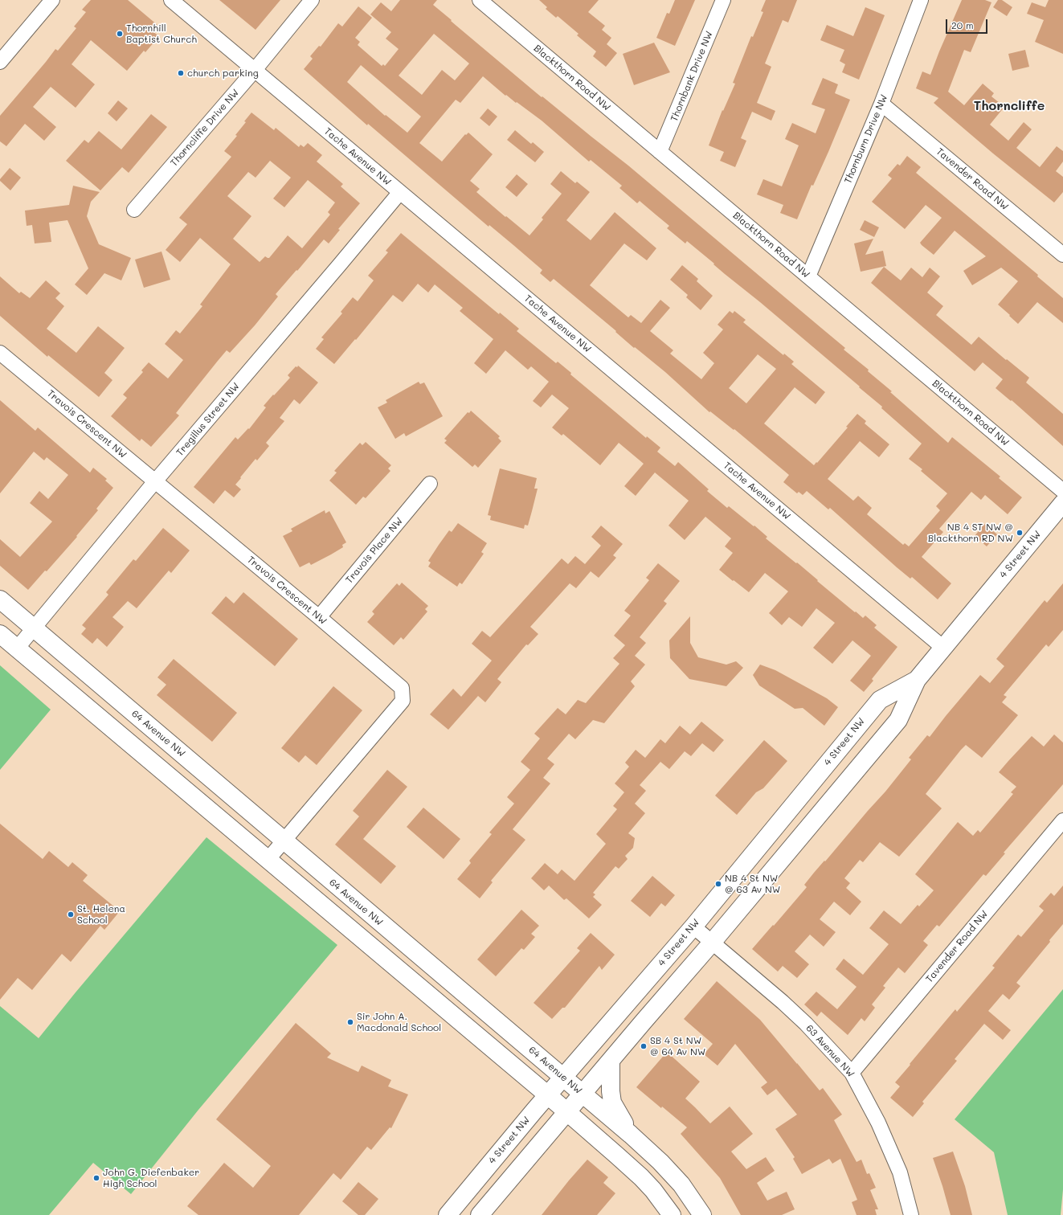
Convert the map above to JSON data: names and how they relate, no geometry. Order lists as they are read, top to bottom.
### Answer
{
  "streets": {
    "main road": ["4 Street NW", "64 Avenue NW"],
    "street": [
      "Thornbank Drive NW",
      "Blackthorn Road NW",
      "Thorncliffe Drive NW",
      "Thornburn Drive NW",
      "Tache Avenue NW",
      "Tavender Road NW",
      "Tregillus Street NW",
      "Travois Crescent NW",
      "Travois Place NW",
      "63 Avenue NW"
    ]
  },
  "crossings": [
    ["Thornbank Drive NW", "Blackthorn Road NW"],
    ["Blackthorn Road NW", "Thornburn Drive NW"],
    ["Thorncliffe Drive NW", "Tache Avenue NW"],
    ["Thornburn Drive NW", "Tavender Road NW"],
    ["Tache Avenue NW", "Tregillus Street NW"],
    ["Tache Avenue NW", "4 Street NW"],
    ["Tavender Road NW", "63 Avenue NW"],
    ["Tregillus Street NW", "Travois Crescent NW"],
    ["Tregillus Street NW", "64 Avenue NW"],
    ["Travois Crescent NW", "Travois Place NW"],
    ["Travois Crescent NW", "64 Avenue NW"],
    ["4 Street NW", "64 Avenue NW"],
    ["4 Street NW", "63 Avenue NW"]
  ],
  "districts": ["Thorncliffe"],
  "places": [
    "Thornhill Baptist Church",
    "church parking",
    "NB 4 ST NW @ Blackthorn RD NW",
    "NB 4 St NW @ 63 Av NW",
    "St. Helena School",
    "Sir John A. Macdonald School",
    "SB 4 St NW @ 64 Av NW",
    "John G. Diefenbaker High School"
  ],
  "scale_bar": "20 m"
}
